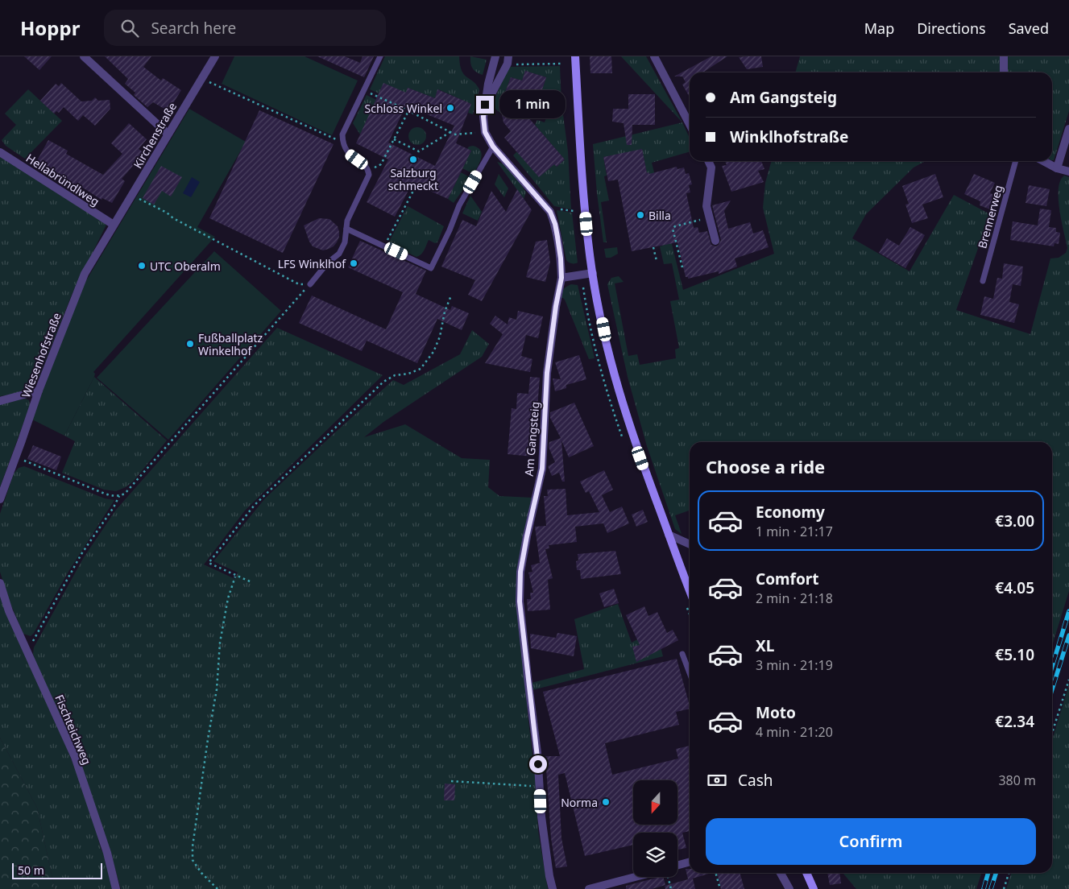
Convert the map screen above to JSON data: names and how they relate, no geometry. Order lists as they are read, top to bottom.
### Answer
{
  "streets": {
    "street": [
      "Kirchenstraße",
      "Hellabründlweg",
      "Wiesenhofstraße",
      "Am Gangsteig",
      "Fischteichweg"
    ],
    "lane": ["Brennerweg"]
  },
  "crossings": [
    ["Kirchenstraße", "Hellabründlweg"],
    ["Kirchenstraße", "Wiesenhofstraße"],
    ["Hellabründlweg", "Wiesenhofstraße"]
  ],
  "places": [
    "Schloss Winkel",
    "Salzburg schmeckt",
    "Billa",
    "LFS Winklhof",
    "UTC Oberalm",
    "Fußballplatz Winkelhof",
    "Norma"
  ],
  "scale_bar": "50 m",
  "north": "bottom",
  "page": {
    "header": "Hoppr",
    "search": "Search here",
    "nav": ["Map", "Directions", "Saved"],
    "banner": ["Am Gangsteig", "Winklhofstraße"],
    "bubble": "1 min",
    "heading": "Choose a ride",
    "list": [
      {
        "name": "Economy",
        "note": "1 min · 21:17",
        "value": "€3.00"
      },
      {
        "name": "Comfort",
        "note": "2 min · 21:18",
        "value": "€4.05"
      },
      {
        "name": "XL",
        "note": "3 min · 21:19",
        "value": "€5.10"
      },
      {
        "name": "Moto",
        "note": "4 min · 21:20",
        "value": "€2.34"
      }
    ],
    "pay": ["Cash", "380 m"],
    "buttons": "Confirm",
    "scale": "50 m"
  }
}
